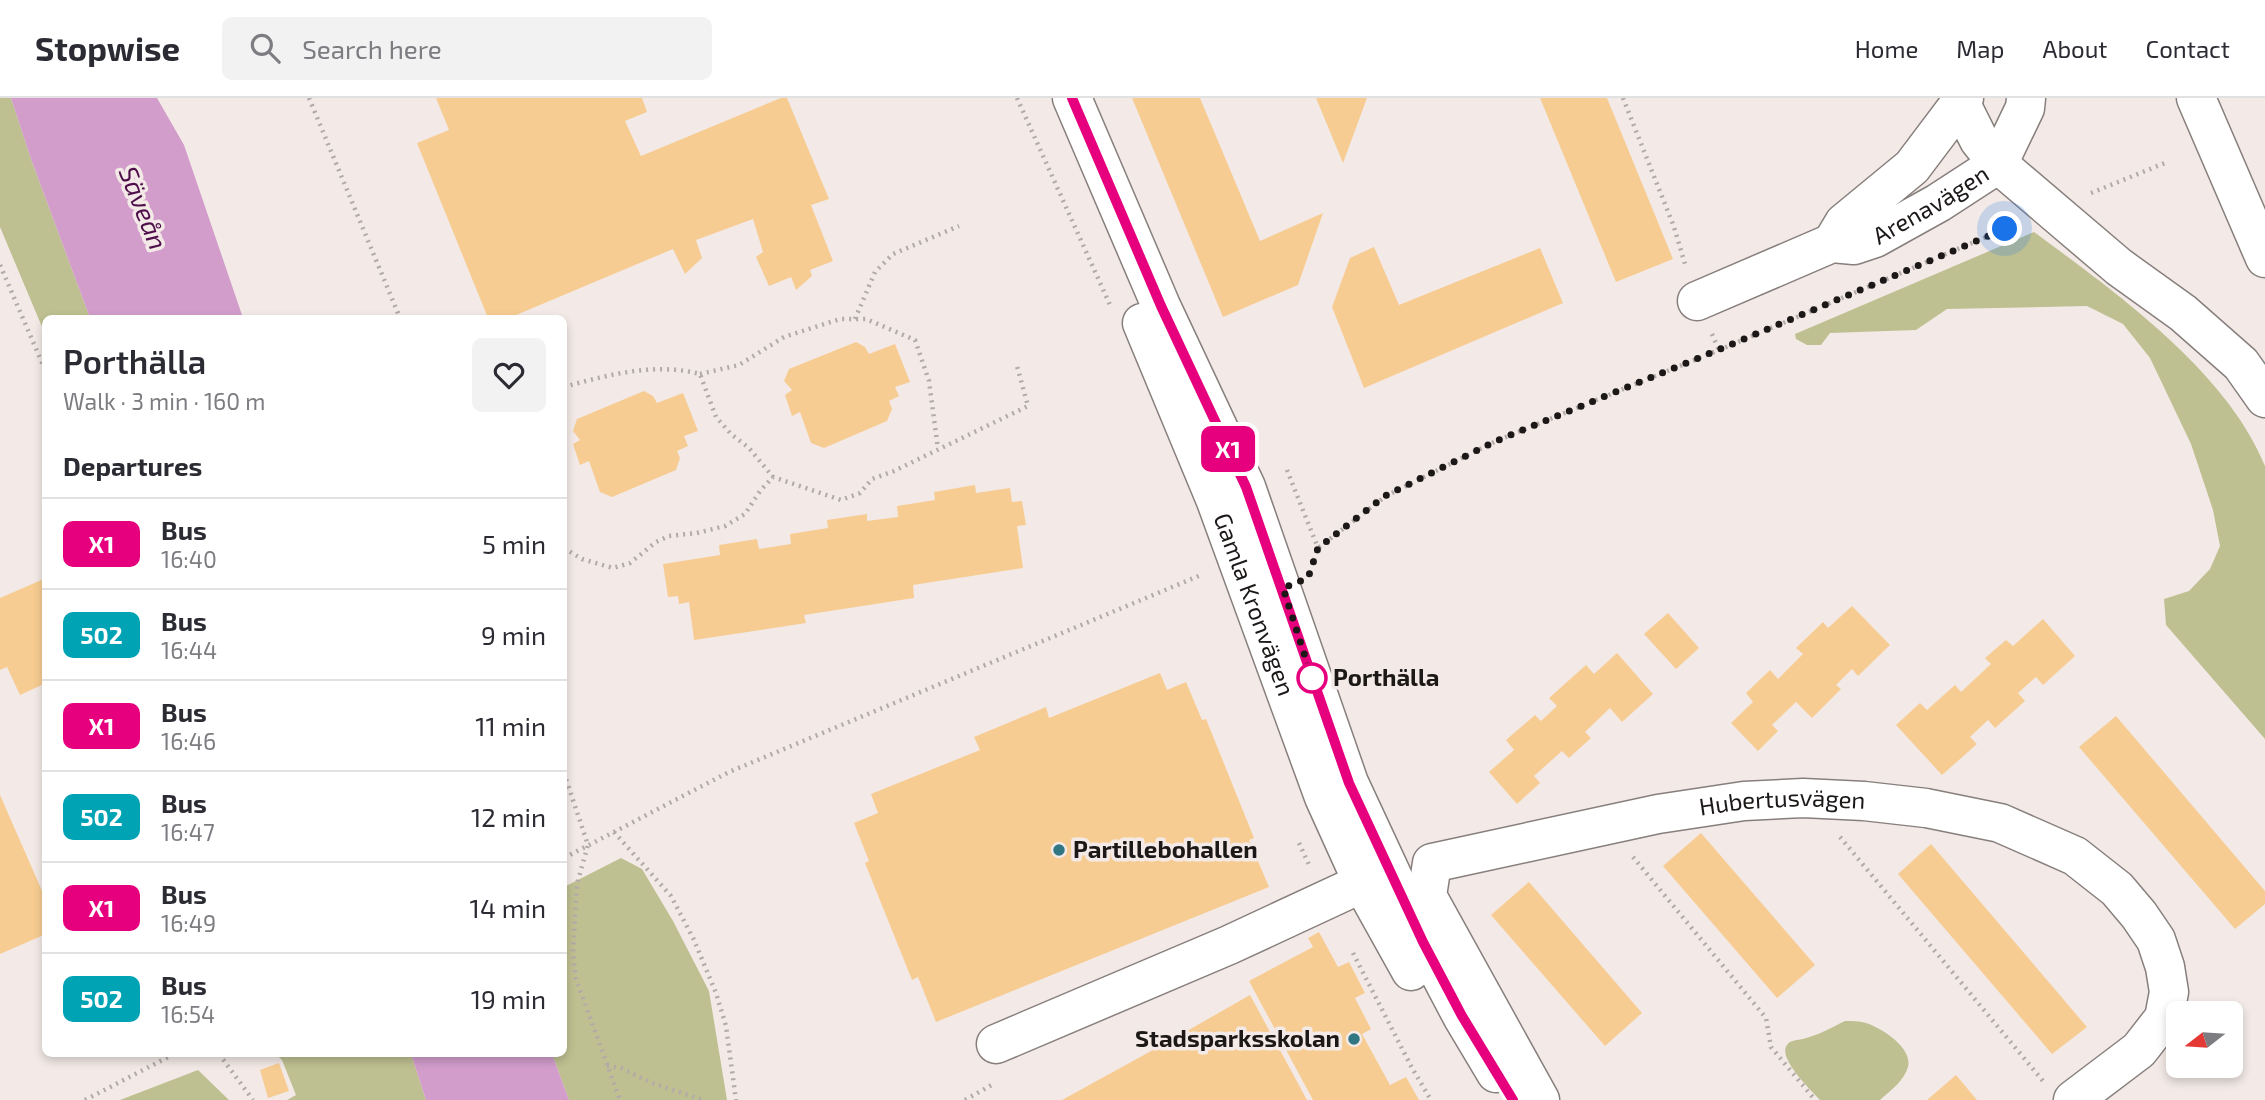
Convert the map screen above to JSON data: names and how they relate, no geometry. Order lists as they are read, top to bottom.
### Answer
{
  "streets": {
    "main road": ["Arenavägen", "Gamla Kronvägen", "Hubertusvägen"]
  },
  "water": ["Säveån"],
  "places": ["Porthälla", "Partillebohallen", "Stadsparksskolan"],
  "lines": ["bus line X1"],
  "north": "left",
  "page": {
    "header": "Stopwise",
    "search": "Search here",
    "nav": [
      "Home",
      "Map",
      "About",
      "Contact"
    ],
    "on_map": "X1",
    "heading": [
      ["Porthälla", "Walk · 3 min · 160 m"],
      "Departures"
    ],
    "list": [
      {
        "mark": "X1",
        "name": "Bus",
        "note": "16:40",
        "value": "5 min"
      },
      {
        "mark": "502",
        "name": "Bus",
        "note": "16:44",
        "value": "9 min"
      },
      {
        "mark": "X1",
        "name": "Bus",
        "note": "16:46",
        "value": "11 min"
      },
      {
        "mark": "502",
        "name": "Bus",
        "note": "16:47",
        "value": "12 min"
      },
      {
        "mark": "X1",
        "name": "Bus",
        "note": "16:49",
        "value": "14 min"
      },
      {
        "mark": "502",
        "name": "Bus",
        "note": "16:54",
        "value": "19 min"
      }
    ]
  }
}
